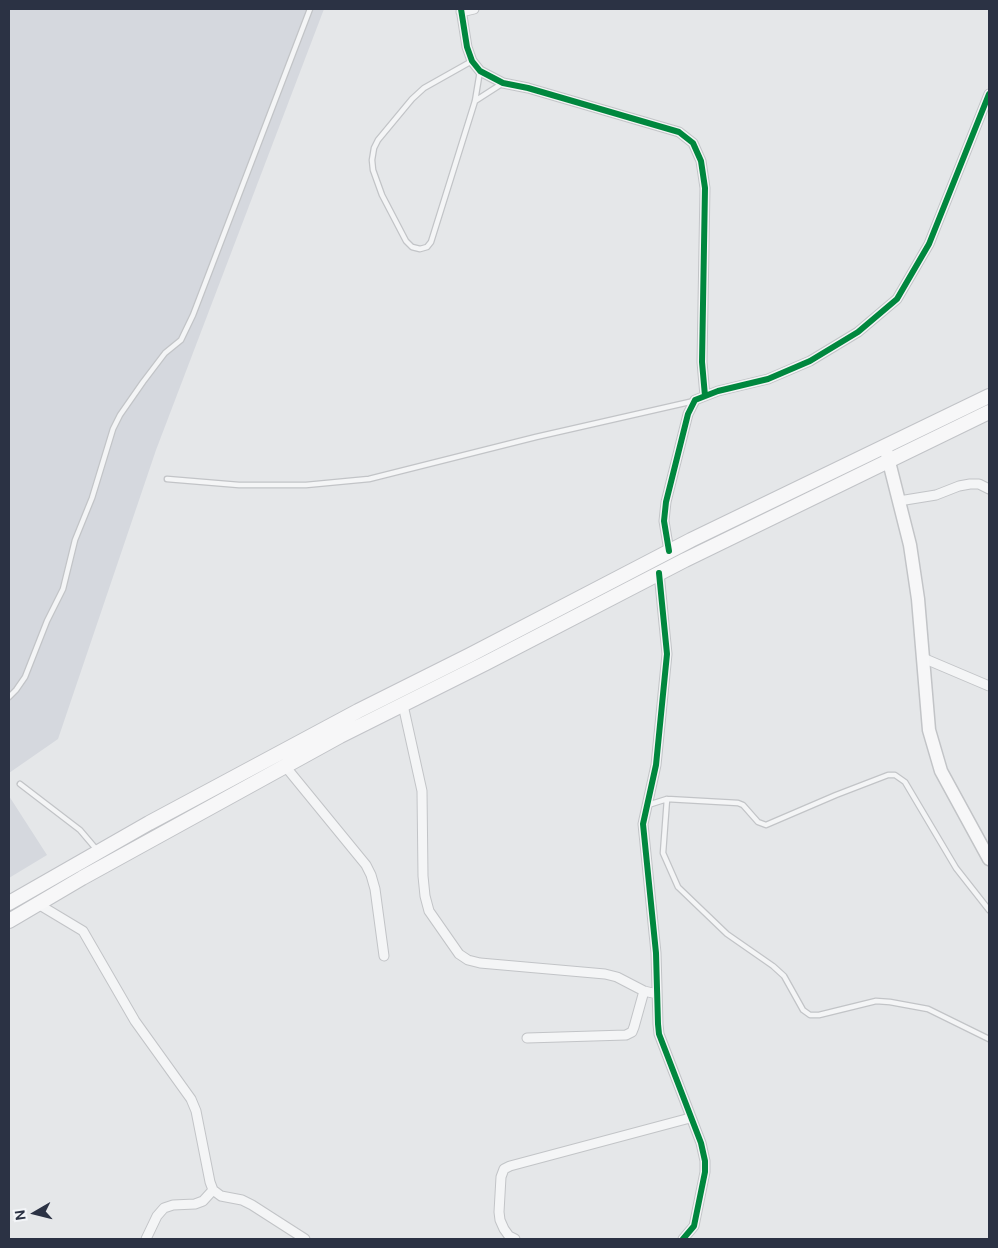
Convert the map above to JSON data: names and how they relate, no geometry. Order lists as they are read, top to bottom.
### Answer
{
  "north": "left"
}
